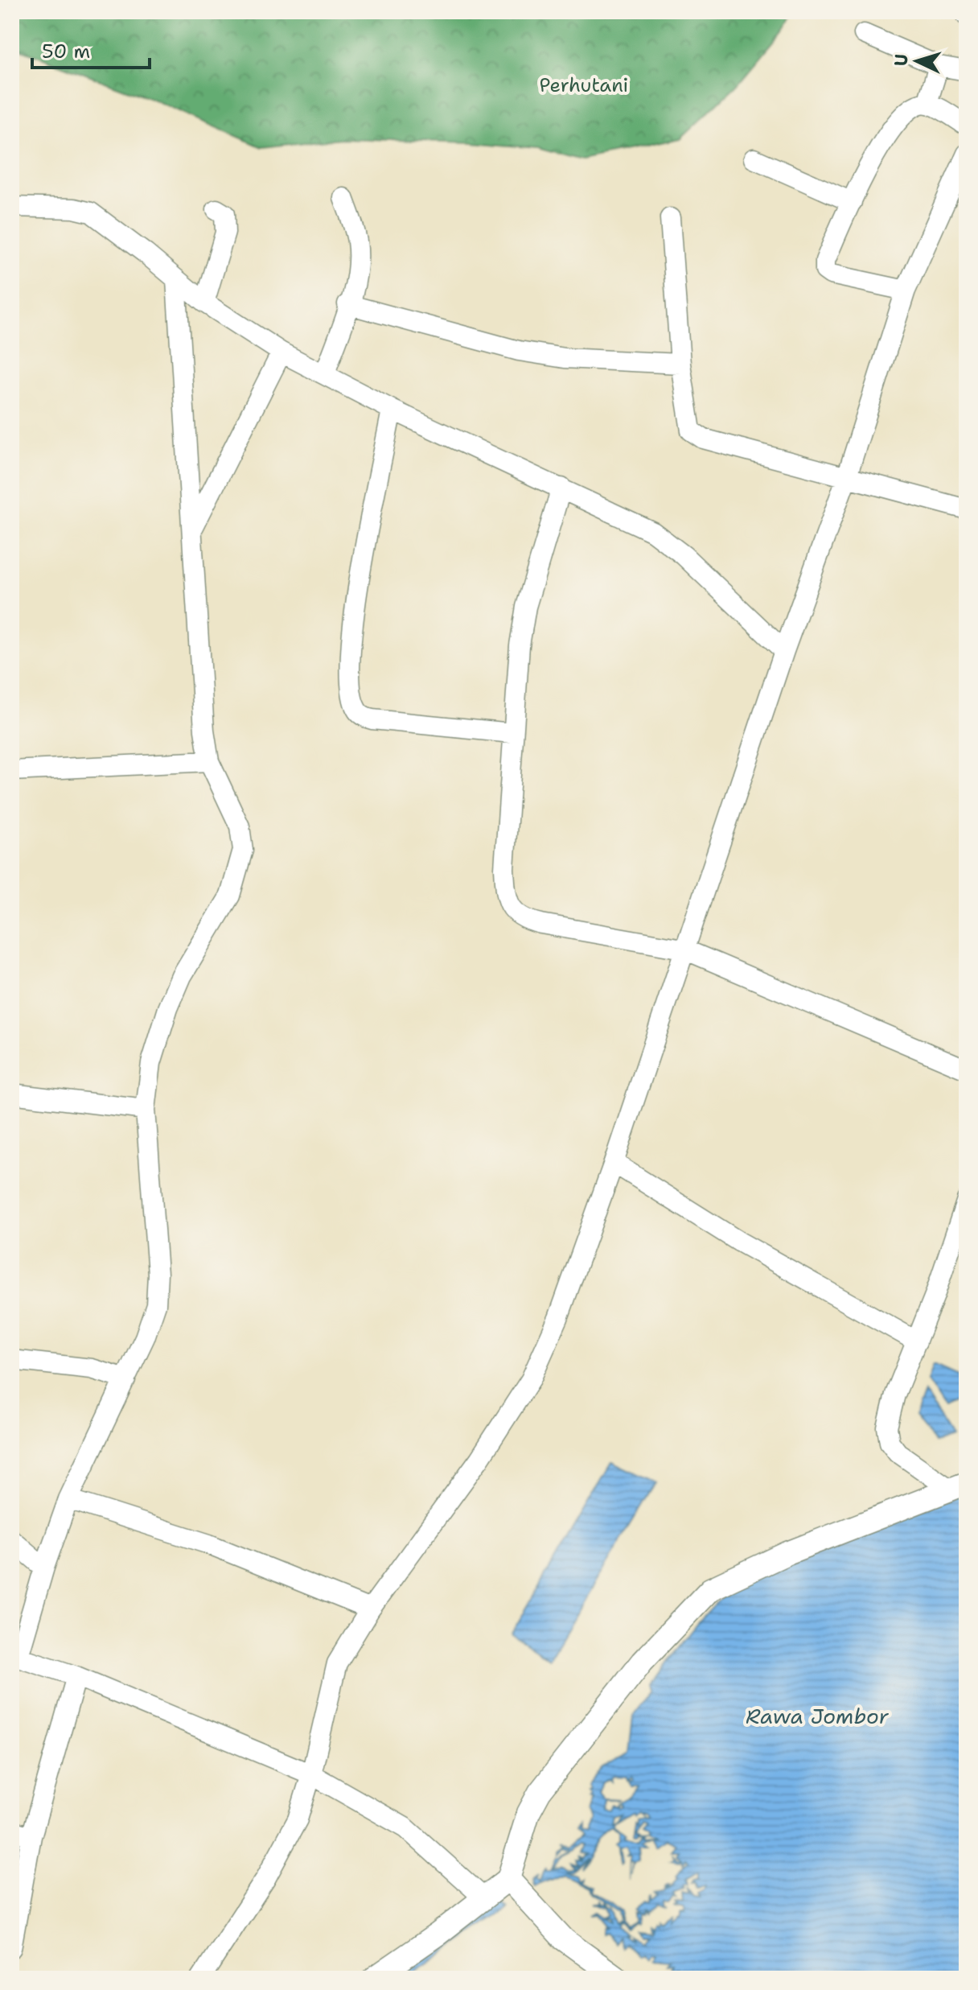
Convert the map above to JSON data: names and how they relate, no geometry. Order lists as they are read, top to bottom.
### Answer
{
  "water": ["Rawa Jombor"],
  "parks": ["Perhutani"],
  "scale_bar": "50 m",
  "north": "left"
}
